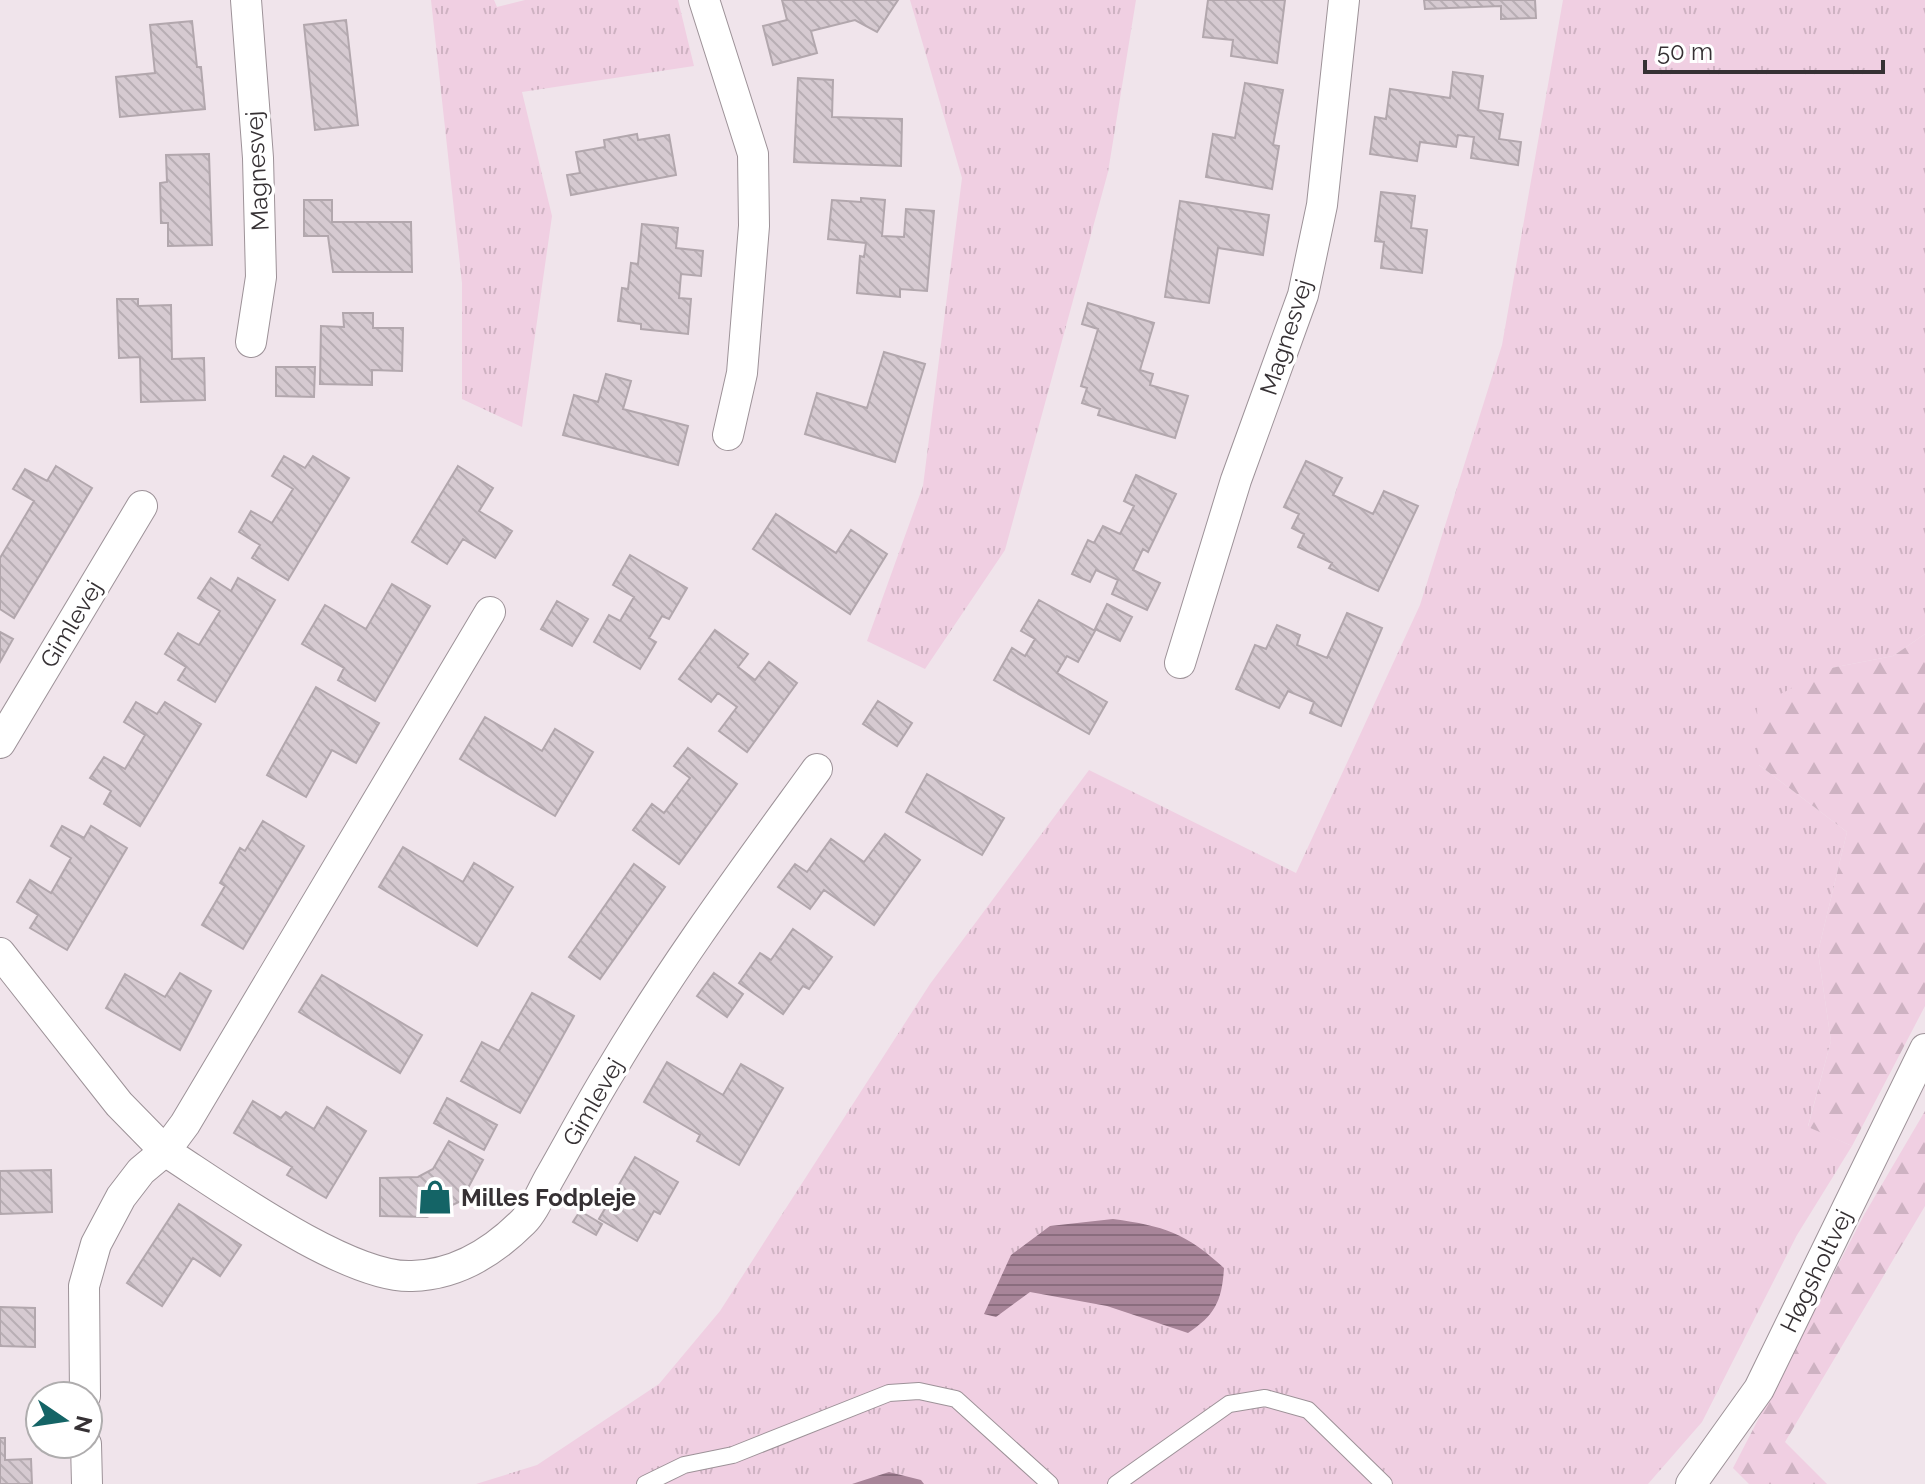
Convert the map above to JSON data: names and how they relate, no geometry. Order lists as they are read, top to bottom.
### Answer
{
  "streets": {
    "street": ["Magnesvej", "Gimlevej", "Høgsholtvej"]
  },
  "places": {
    "shop": ["Milles Fodpleje"]
  },
  "scale_bar": "50 m",
  "north": "right"
}
